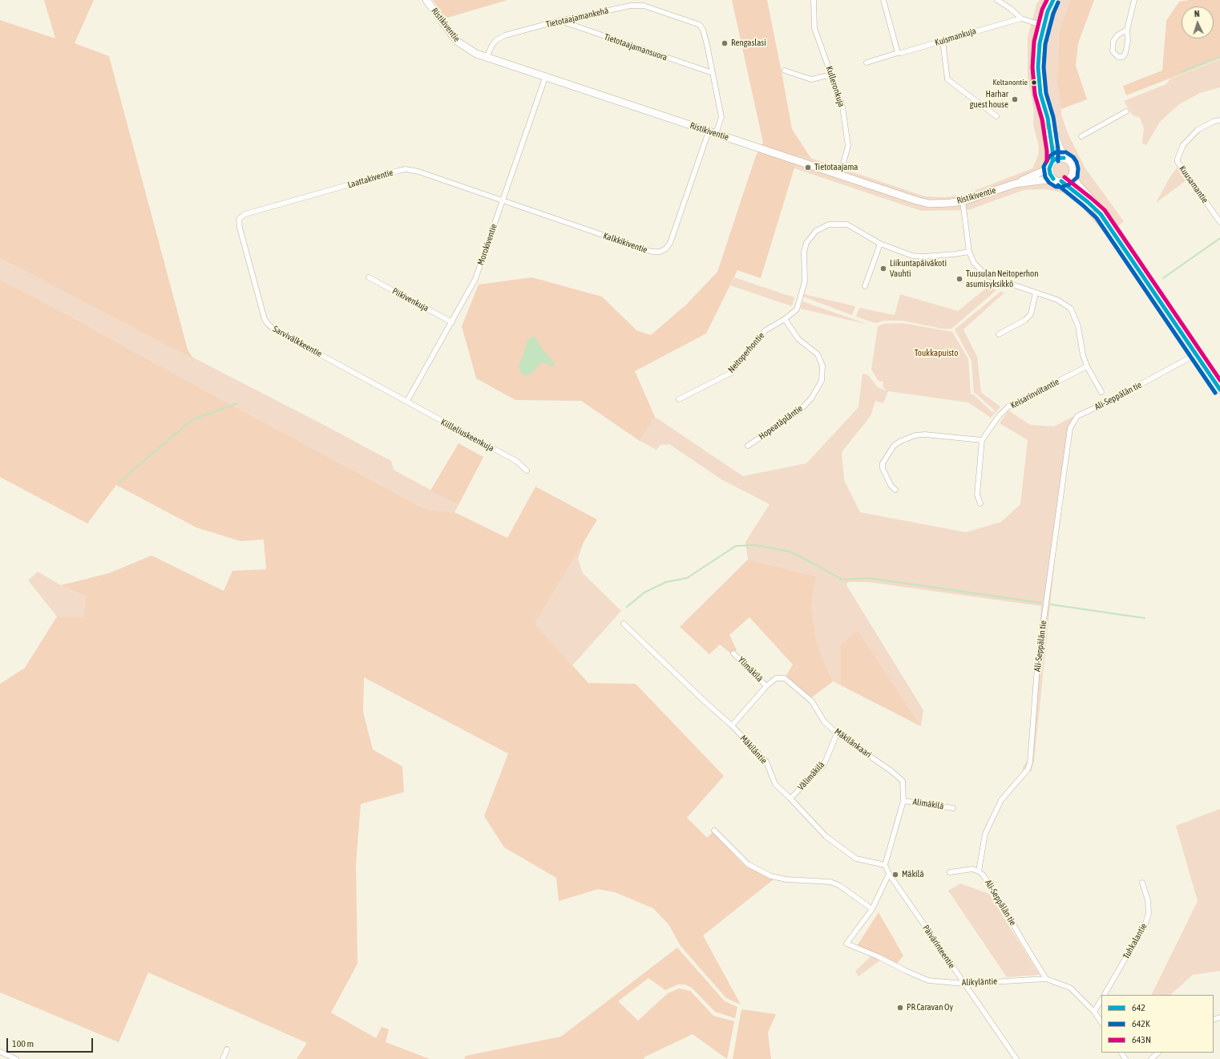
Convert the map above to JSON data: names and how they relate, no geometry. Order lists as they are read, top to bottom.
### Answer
{
  "streets": {
    "street": [
      "Tietotaajamankehä",
      "Ristikiventie",
      "Kuismankuja",
      "Tietotaajamansuora",
      "Kulleronkuja",
      "Laattakiventie",
      "Kuusamantie",
      "Kalkkikiventie",
      "Morokiventie",
      "Piikivenkuja",
      "Sarvivälkkeentie",
      "Neitoperhontie",
      "Keisarinviitantie",
      "Ali-Seppälän tie",
      "Hopeatäpläntie",
      "Kiilleliuskeenkuja",
      "Ylimäkilä",
      "Mäkilänkaari",
      "Mäkiläntie",
      "Välimäkilä",
      "Alimäkilä",
      "Tuhkalantie",
      "Päivärinteentie",
      "Alikyläntie"
    ]
  },
  "crossings": [
    ["Tietotaajamankehä", "Ristikiventie"],
    ["Tietotaajamankehä", "Tietotaajamansuora"],
    ["Ristikiventie", "Kulleronkuja"],
    ["Ristikiventie", "Kalkkikiventie"],
    ["Ristikiventie", "Morokiventie"],
    ["Laattakiventie", "Kalkkikiventie"],
    ["Laattakiventie", "Morokiventie"],
    ["Laattakiventie", "Sarvivälkkeentie"],
    ["Kalkkikiventie", "Morokiventie"],
    ["Morokiventie", "Piikivenkuja"],
    ["Morokiventie", "Sarvivälkkeentie"],
    ["Morokiventie", "Kiilleliuskeenkuja"],
    ["Sarvivälkkeentie", "Kiilleliuskeenkuja"],
    ["Neitoperhontie", "Hopeatäpläntie"],
    ["Ali-Seppälän tie", "Alikyläntie"],
    ["Ylimäkilä", "Mäkilänkaari"],
    ["Mäkilänkaari", "Mäkiläntie"],
    ["Mäkilänkaari", "Välimäkilä"],
    ["Mäkilänkaari", "Alimäkilä"],
    ["Mäkilänkaari", "Päivärinteentie"],
    ["Mäkiläntie", "Välimäkilä"],
    ["Mäkiläntie", "Päivärinteentie"],
    ["Päivärinteentie", "Alikyläntie"]
  ],
  "parks": ["Toukkapuisto"],
  "places": [
    "Rengaslasi",
    "Keltanontie",
    "Harhar guest house",
    "Tietotaajama",
    "Liikuntapäiväkoti Vauhti",
    "Tuusulan Neitoperhon asumisyksikkö",
    "Mäkilä",
    "PR Caravan Oy"
  ],
  "lines": ["transit line 642", "transit line 643N", "transit line 642K"],
  "legend": ["642", "642K", "643N"],
  "scale_bar": "100 m",
  "north": "top"
}
